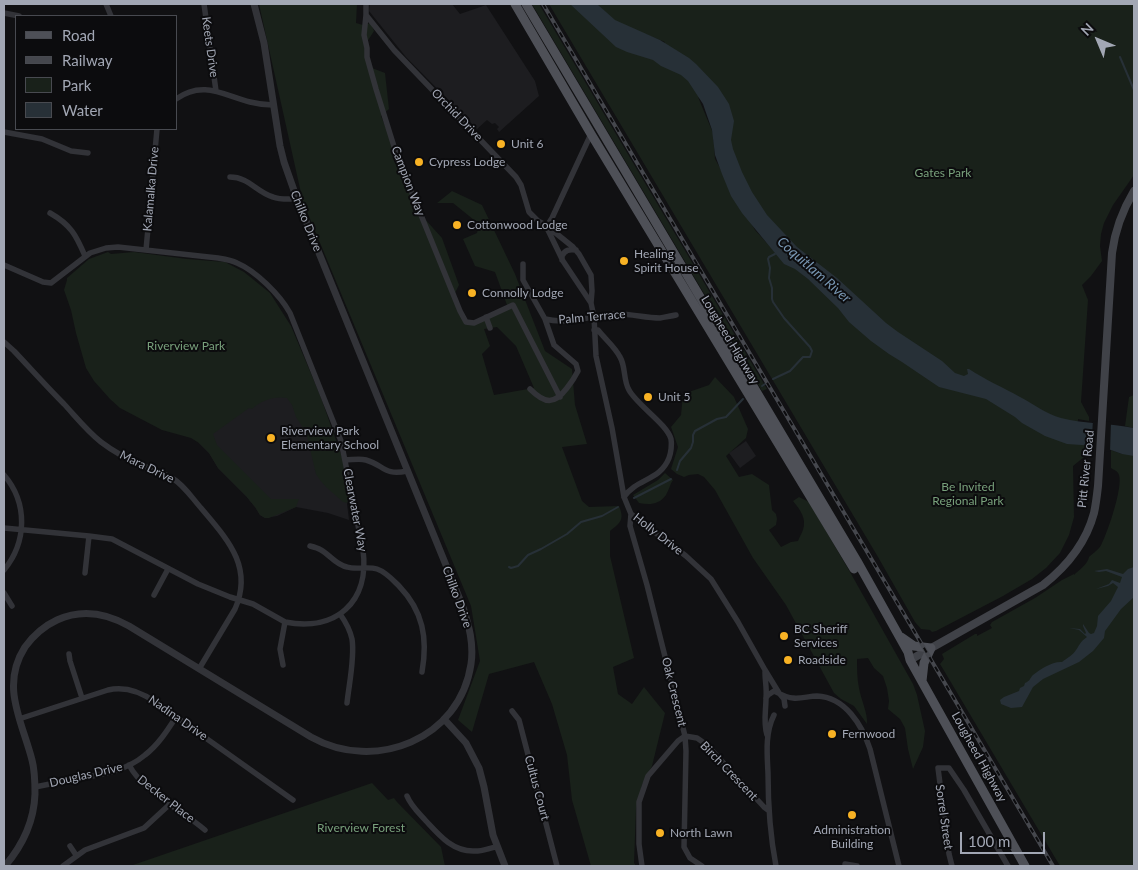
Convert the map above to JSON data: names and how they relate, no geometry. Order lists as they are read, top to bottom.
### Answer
{
  "streets": {
    "main road": ["Lougheed Highway", "Pitt River Road"],
    "street": [
      "Keets Drive",
      "Orchid Drive",
      "Campion Way",
      "Kalamalka Drive",
      "Chilko Drive",
      "Palm Terrace",
      "Mara Drive",
      "Clearwater Way",
      "Holly Drive",
      "Oak Crescent",
      "Nadina Drive",
      "Birch Crescent",
      "Douglas Drive",
      "Cultus Court",
      "Decker Place",
      "Sorrel Street"
    ]
  },
  "crossings": [
    ["Orchid Drive", "Campion Way"],
    ["Campion Way", "Palm Terrace"],
    ["Kalamalka Drive", "Clearwater Way"],
    ["Chilko Drive", "Mara Drive"],
    ["Chilko Drive", "Nadina Drive"],
    ["Chilko Drive", "Douglas Drive"],
    ["Palm Terrace", "Holly Drive"],
    ["Lougheed Highway", "Pitt River Road"],
    ["Mara Drive", "Clearwater Way"],
    ["Holly Drive", "Oak Crescent"],
    ["Oak Crescent", "Birch Crescent"],
    ["Nadina Drive", "Douglas Drive"],
    ["Douglas Drive", "Decker Place"]
  ],
  "water": ["Coquitlam River"],
  "parks": [
    "Gates Park",
    "Riverview Park",
    "Be Invited Regional Park",
    "Riverview Forest"
  ],
  "places": [
    "Unit 6",
    "Cypress Lodge",
    "Cottonwood Lodge",
    "Healing Spirit House",
    "Connolly Lodge",
    "Unit 5",
    "Riverview Park Elementary School",
    "BC Sheriff Services",
    "Roadside",
    "Fernwood",
    "Administration Building",
    "North Lawn"
  ],
  "legend": [
    "Road",
    "Railway",
    "Park",
    "Water"
  ],
  "scale_bar": "100 m",
  "north": "top left"
}
